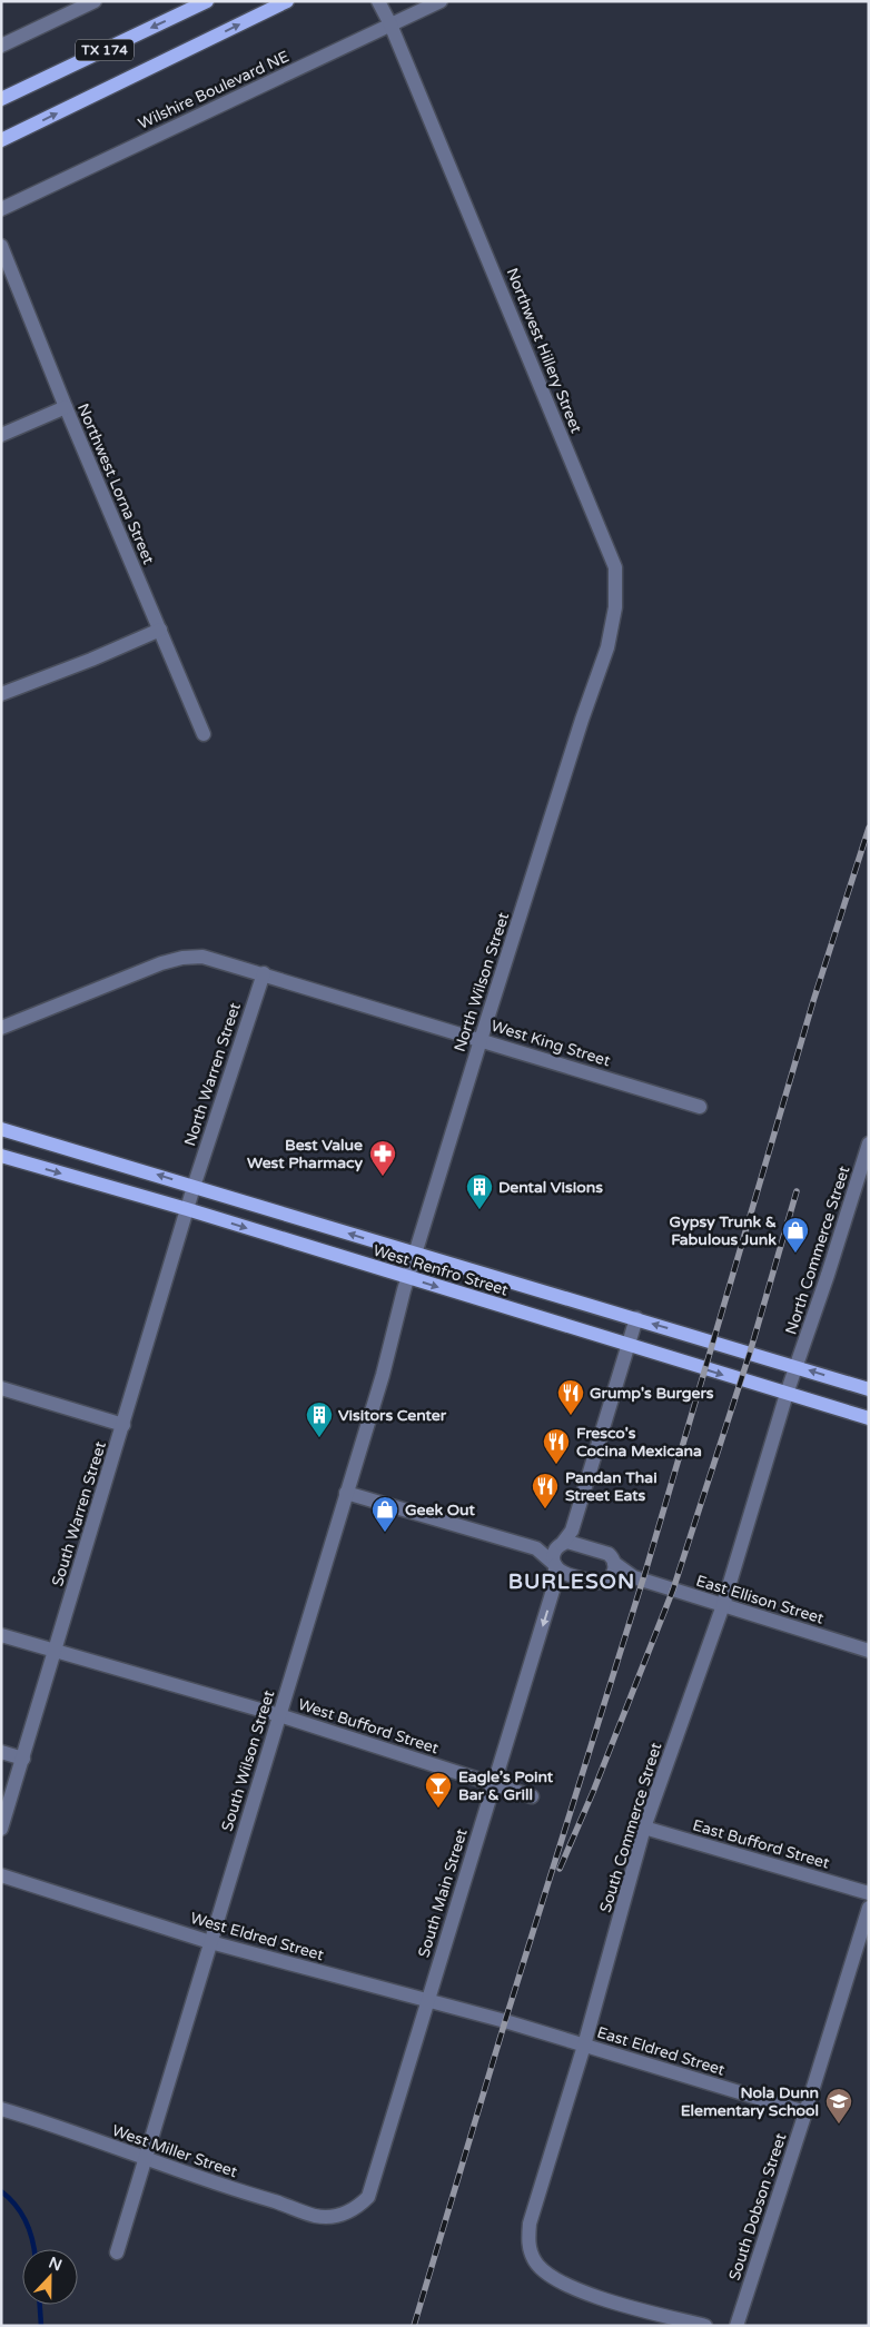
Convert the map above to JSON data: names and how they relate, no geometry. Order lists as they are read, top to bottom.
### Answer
{
  "streets": {
    "main road": ["TX 174", "West Renfro Street"],
    "street": [
      "Wilshire Boulevard NE",
      "Northwest Hillery Street",
      "Northwest Lorna Street",
      "North Wilson Street",
      "West King Street",
      "North Warren Street",
      "North Commerce Street",
      "South Warren Street",
      "East Ellison Street",
      "West Bufford Street",
      "South Wilson Street",
      "South Commerce Street",
      "East Bufford Street",
      "South Main Street",
      "West Eldred Street",
      "East Eldred Street",
      "West Miller Street",
      "South Dobson Street"
    ]
  },
  "crossings": [
    ["Wilshire Boulevard NE", "Northwest Hillery Street"],
    ["Northwest Hillery Street", "North Wilson Street"],
    ["North Wilson Street", "West King Street"],
    ["North Wilson Street", "West Renfro Street"],
    ["North Wilson Street", "South Wilson Street"],
    ["West King Street", "North Warren Street"],
    ["North Warren Street", "West Renfro Street"],
    ["North Warren Street", "South Warren Street"],
    ["North Commerce Street", "West Renfro Street"],
    ["North Commerce Street", "South Commerce Street"],
    ["West Renfro Street", "South Warren Street"],
    ["West Renfro Street", "South Wilson Street"],
    ["West Renfro Street", "South Commerce Street"],
    ["South Warren Street", "West Bufford Street"],
    ["East Ellison Street", "South Commerce Street"],
    ["East Ellison Street", "South Main Street"],
    ["West Bufford Street", "South Wilson Street"],
    ["West Bufford Street", "South Main Street"],
    ["South Wilson Street", "West Eldred Street"],
    ["South Wilson Street", "West Miller Street"],
    ["South Commerce Street", "East Bufford Street"],
    ["South Commerce Street", "East Eldred Street"],
    ["South Main Street", "West Eldred Street"],
    ["South Main Street", "West Miller Street"],
    ["West Eldred Street", "East Eldred Street"],
    ["East Eldred Street", "South Dobson Street"]
  ],
  "districts": ["BURLESON"],
  "places": {
    "pharmacy": ["Best Value West Pharmacy"],
    "building": ["Dental Visions", "Visitors Center"],
    "shop": ["Gypsy Trunk & Fabulous Junk", "Geek Out"],
    "restaurant": ["Grump's Burgers", "Fresco's Cocina Mexicana", "Pandan Thai Street Eats"],
    "bar": ["Eagle’s Point Bar & Grill"],
    "school or university": ["Nola Dunn Elementary School"]
  },
  "north": "top"
}
